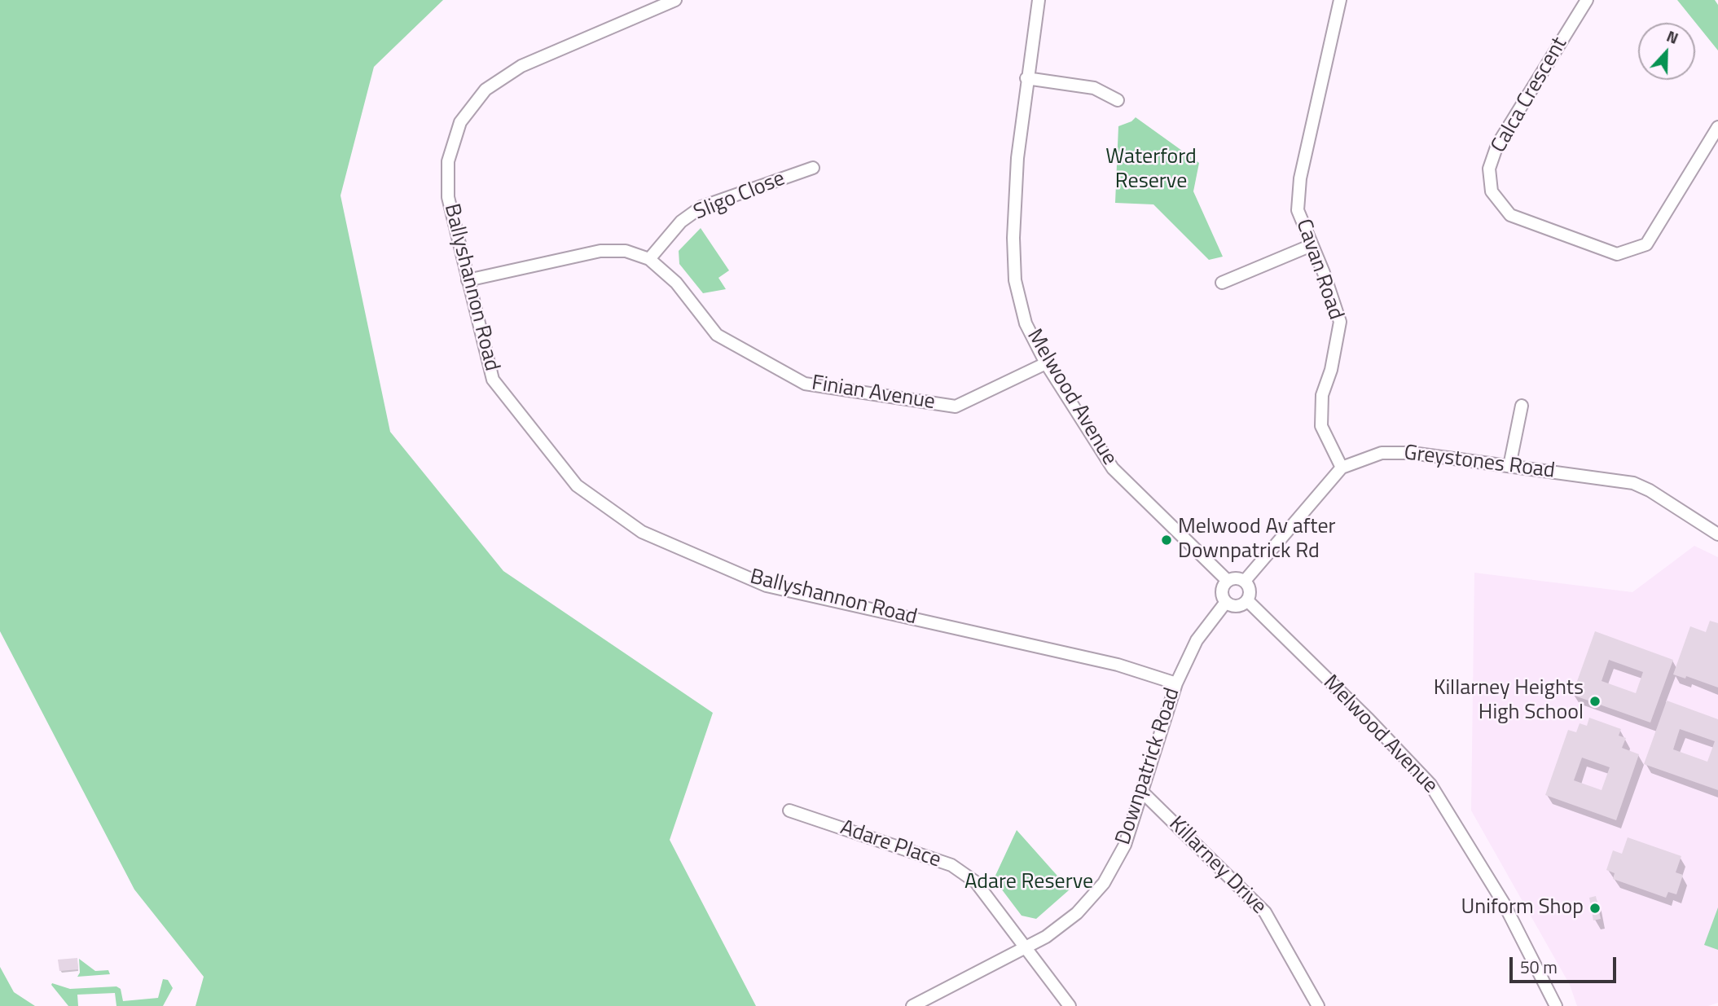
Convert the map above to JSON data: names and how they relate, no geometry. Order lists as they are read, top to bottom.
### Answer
{
  "streets": {
    "street": [
      "Calca Crescent",
      "Sligo Close",
      "Cavan Road",
      "Ballyshannon Road",
      "Finian Avenue",
      "Melwood Avenue",
      "Greystones Road",
      "Downpatrick Road",
      "Adare Place",
      "Killarney Drive"
    ]
  },
  "crossings": [
    ["Sligo Close", "Finian Avenue"],
    ["Cavan Road", "Greystones Road"],
    ["Ballyshannon Road", "Finian Avenue"],
    ["Ballyshannon Road", "Downpatrick Road"],
    ["Finian Avenue", "Melwood Avenue"],
    ["Melwood Avenue", "Greystones Road"],
    ["Melwood Avenue", "Downpatrick Road"],
    ["Greystones Road", "Downpatrick Road"],
    ["Downpatrick Road", "Adare Place"],
    ["Downpatrick Road", "Killarney Drive"]
  ],
  "parks": ["Waterford Reserve", "Adare Reserve"],
  "places": ["Melwood Av after Downpatrick Rd", "Killarney Heights High School", "Uniform Shop"],
  "scale_bar": "50 m",
  "north": "top"
}
